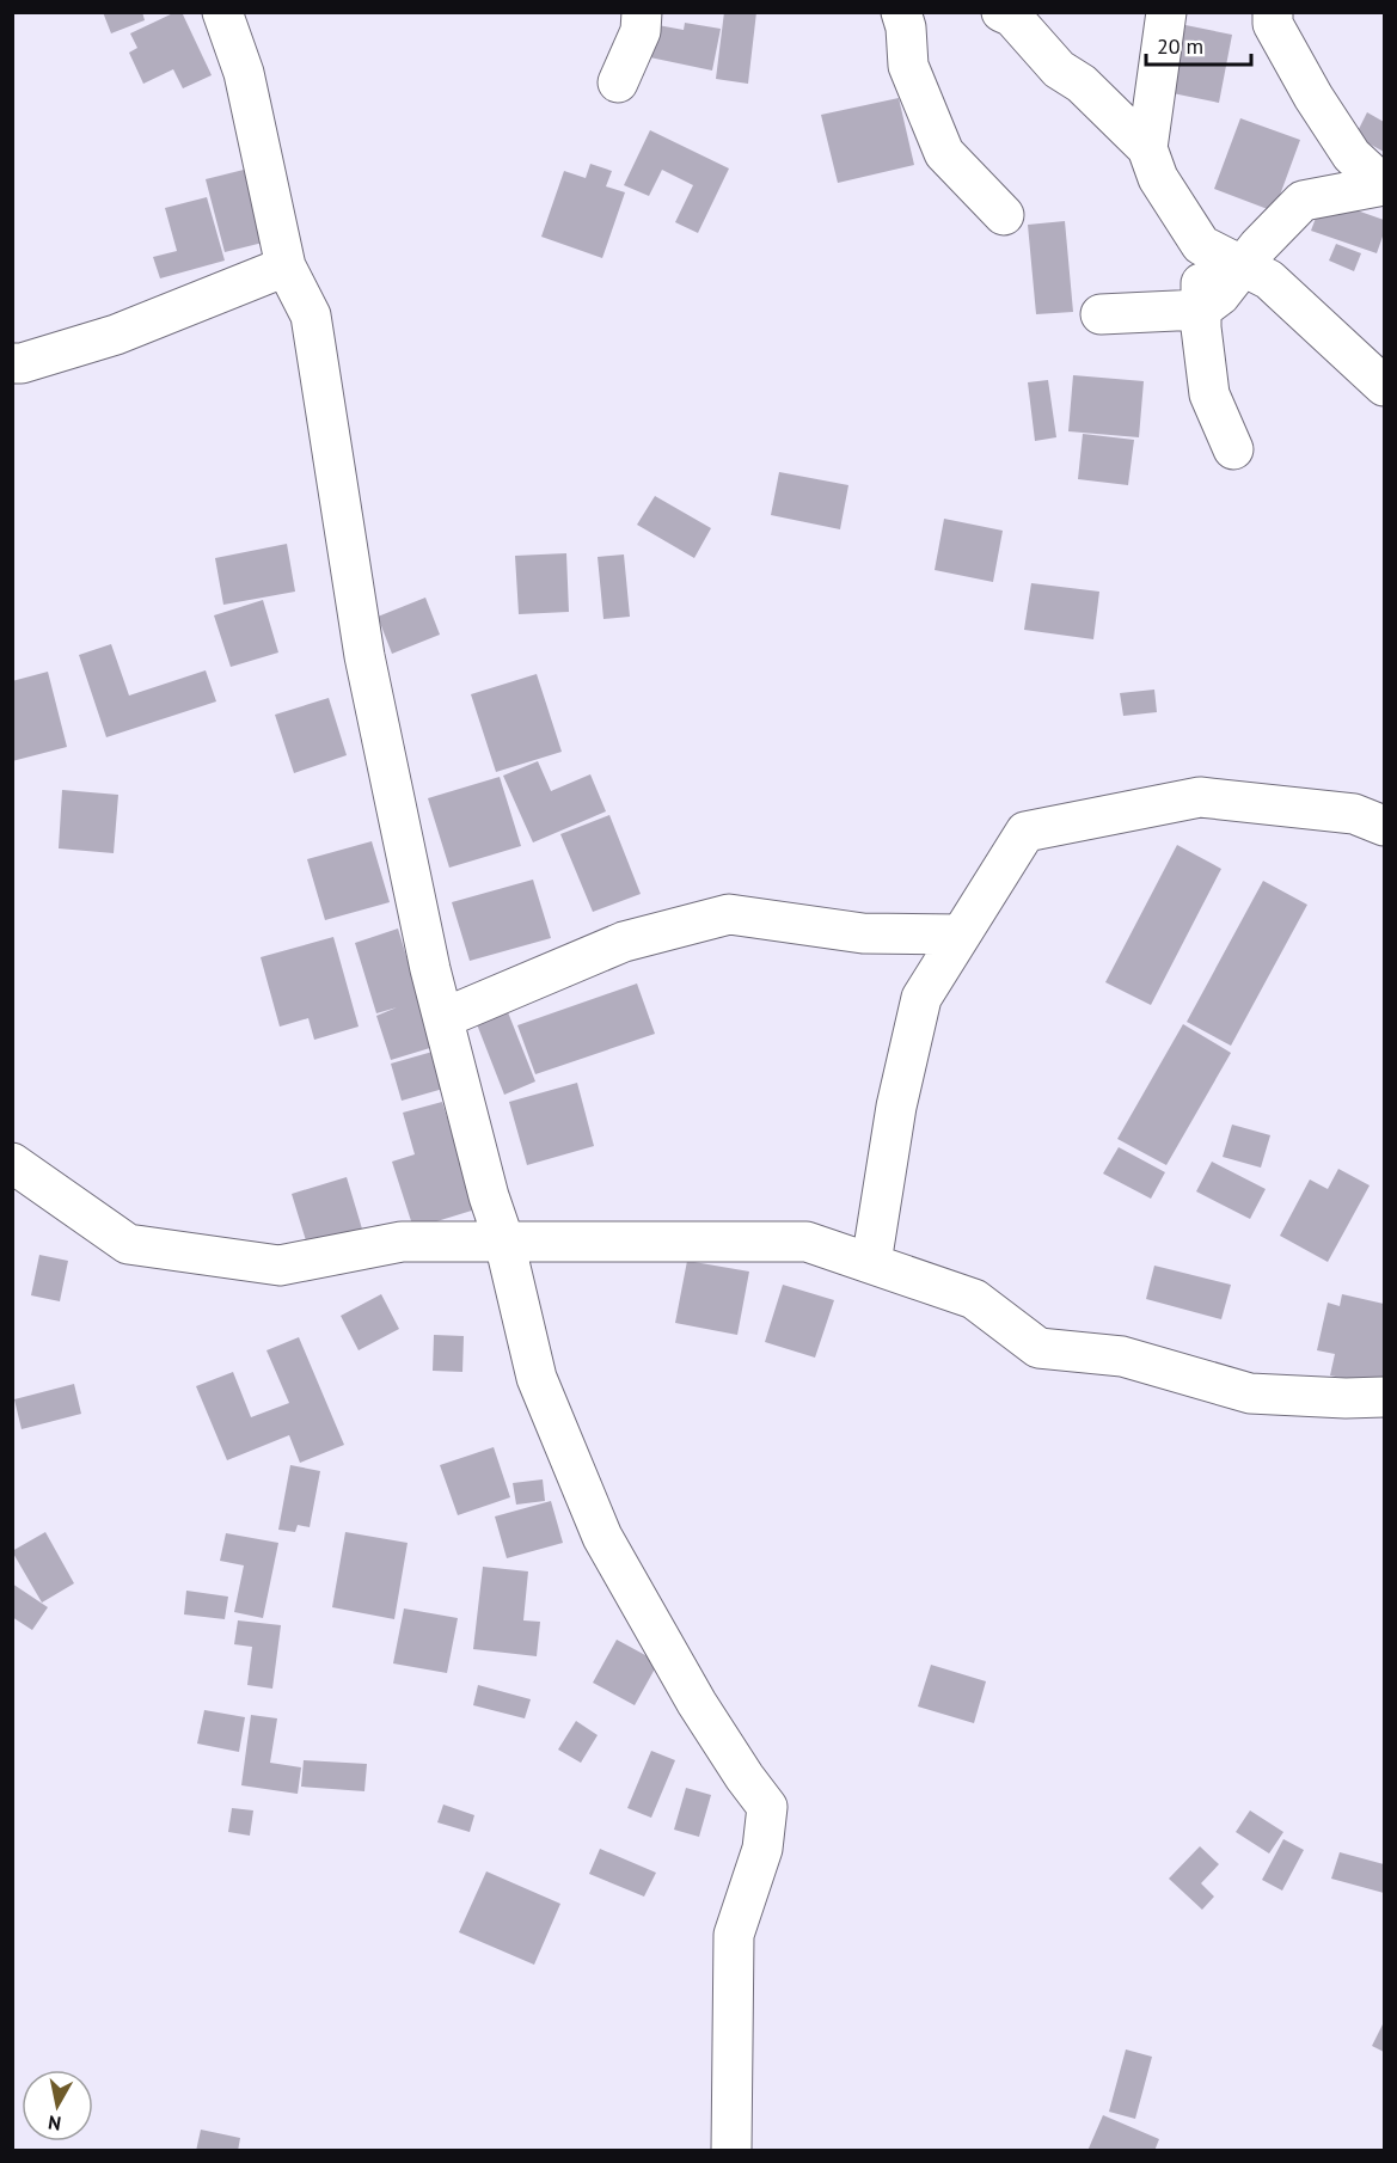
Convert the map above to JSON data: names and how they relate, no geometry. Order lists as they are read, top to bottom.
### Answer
{
  "scale_bar": "20 m",
  "north": "bottom"
}
